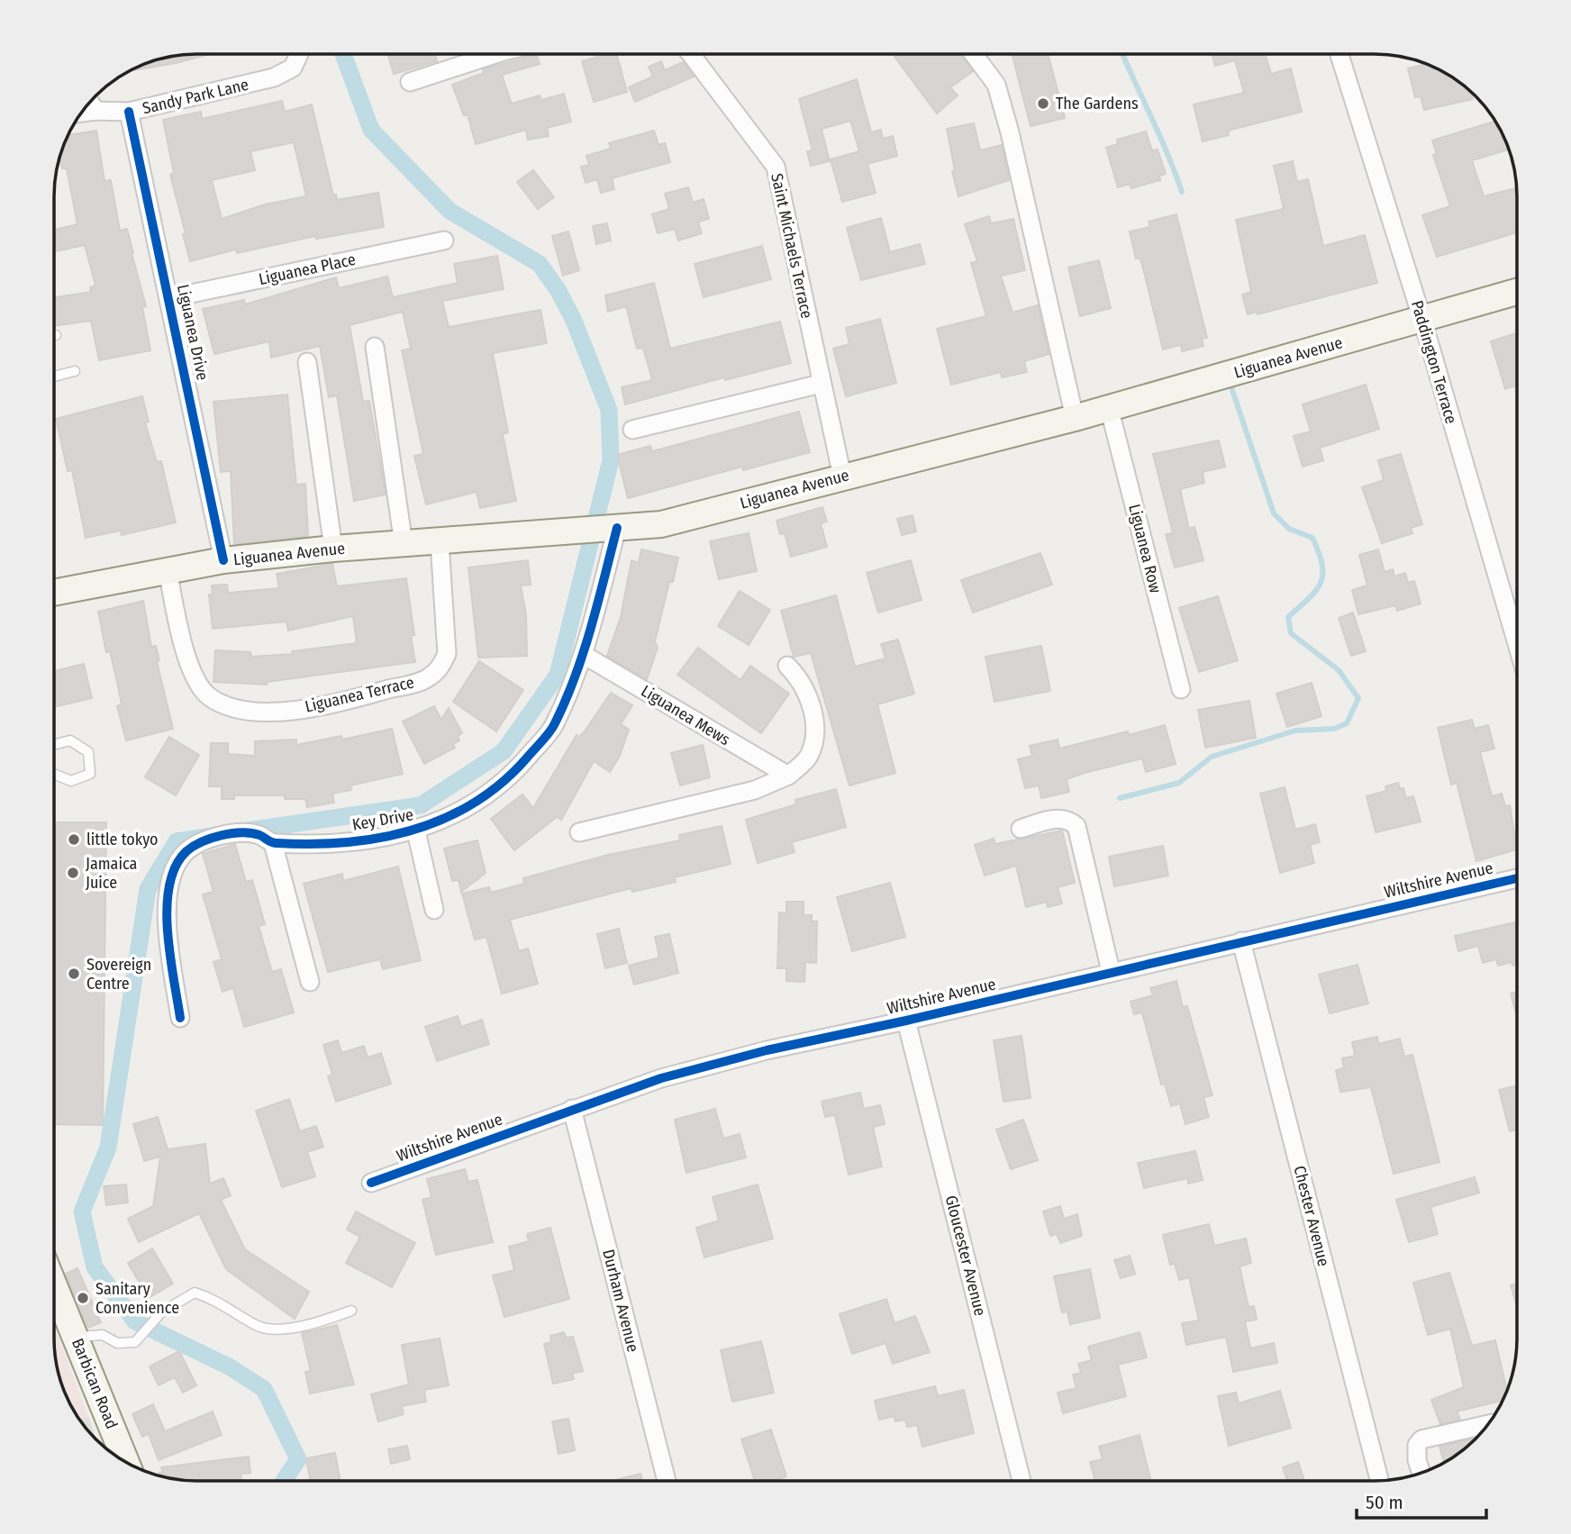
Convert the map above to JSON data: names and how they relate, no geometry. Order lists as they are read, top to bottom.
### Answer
{
  "streets": {
    "main road": ["Liguanea Avenue", "Barbican Road"],
    "street": [
      "Sandy Park Lane",
      "Saint Michaels Terrace",
      "Liguanea Place",
      "Liguanea Drive",
      "Paddington Terrace",
      "Liguanea Row",
      "Liguanea Terrace",
      "Liguanea Mews",
      "Key Drive",
      "Wiltshire Avenue",
      "Chester Avenue",
      "Gloucester Avenue",
      "Durham Avenue"
    ]
  },
  "crossings": [
    ["Sandy Park Lane", "Liguanea Drive"],
    ["Saint Michaels Terrace", "Liguanea Avenue"],
    ["Liguanea Place", "Liguanea Drive"],
    ["Liguanea Drive", "Liguanea Avenue"],
    ["Liguanea Avenue", "Paddington Terrace"],
    ["Liguanea Avenue", "Liguanea Row"],
    ["Liguanea Avenue", "Liguanea Terrace"],
    ["Liguanea Avenue", "Key Drive"],
    ["Liguanea Mews", "Key Drive"],
    ["Wiltshire Avenue", "Chester Avenue"],
    ["Wiltshire Avenue", "Gloucester Avenue"],
    ["Wiltshire Avenue", "Durham Avenue"]
  ],
  "places": [
    "The Gardens",
    "little tokyo",
    "Jamaica Juice",
    "Sovereign Centre",
    "Sanitary Convenience"
  ],
  "scale_bar": "50 m"
}
